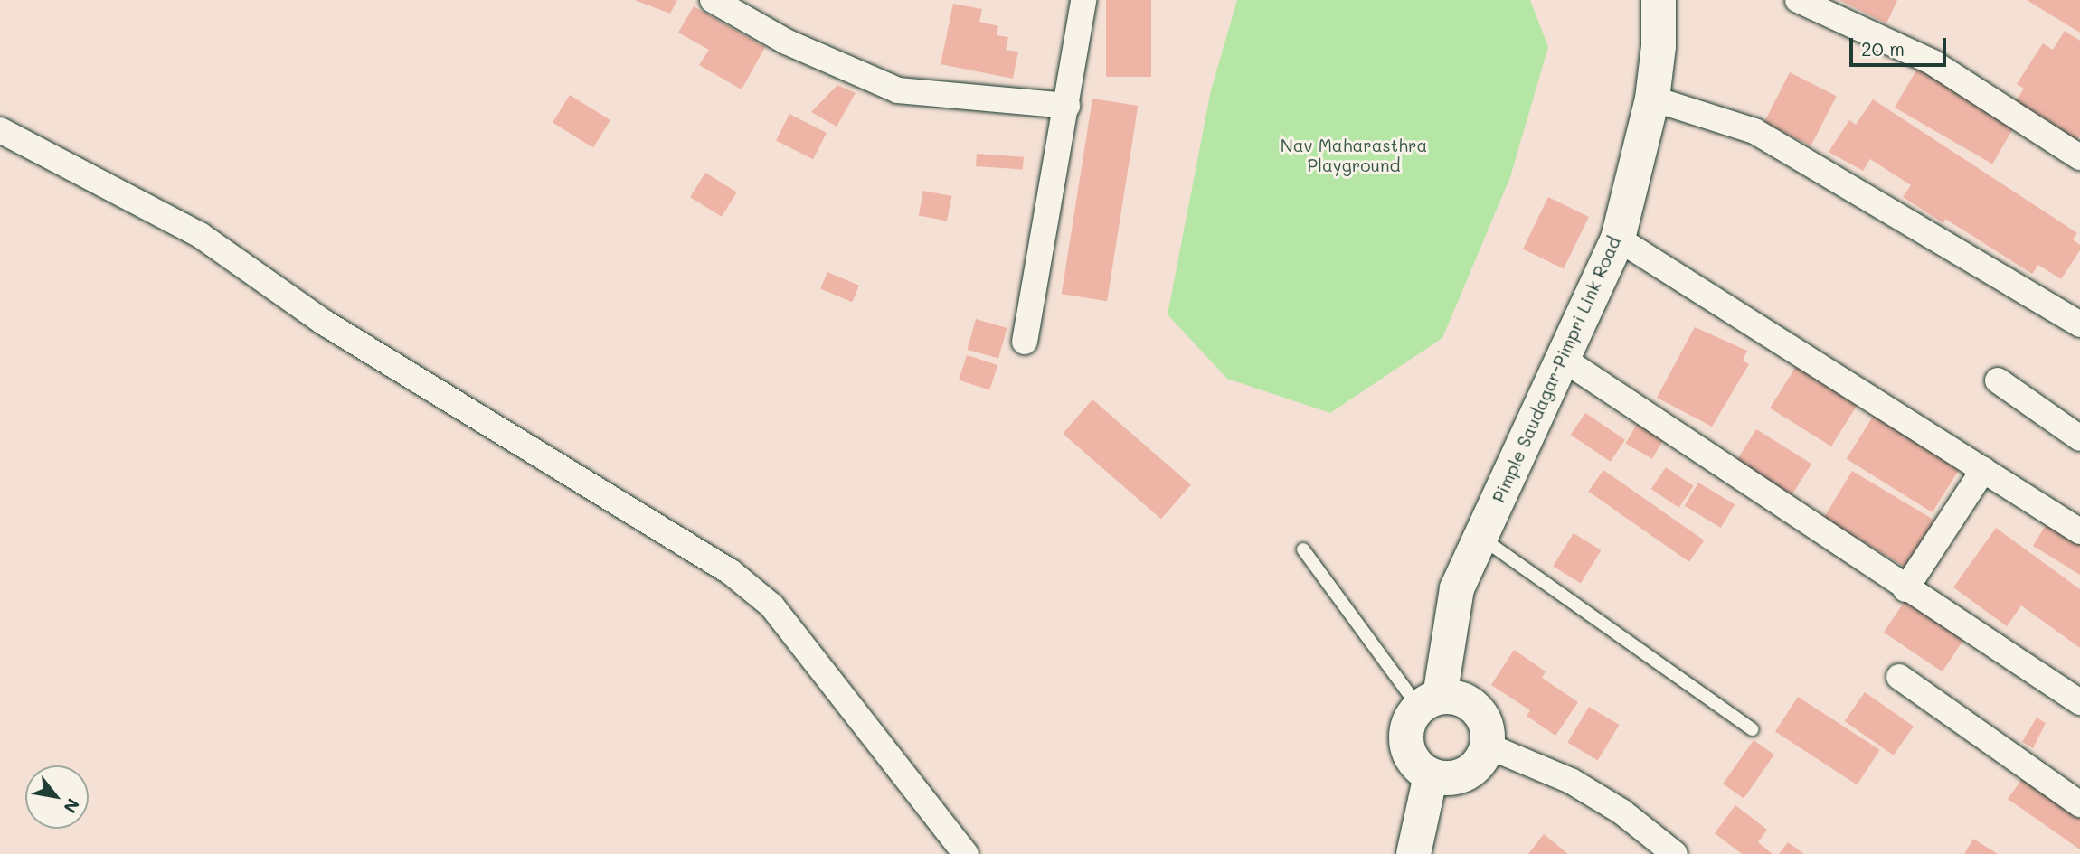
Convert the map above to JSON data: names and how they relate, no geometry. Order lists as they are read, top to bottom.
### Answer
{
  "streets": {
    "street": ["Pimple Saudagar-Pimpri Link Road"]
  },
  "parks": ["Nav Maharasthra Playground"],
  "scale_bar": "20 m",
  "north": "bottom right"
}
